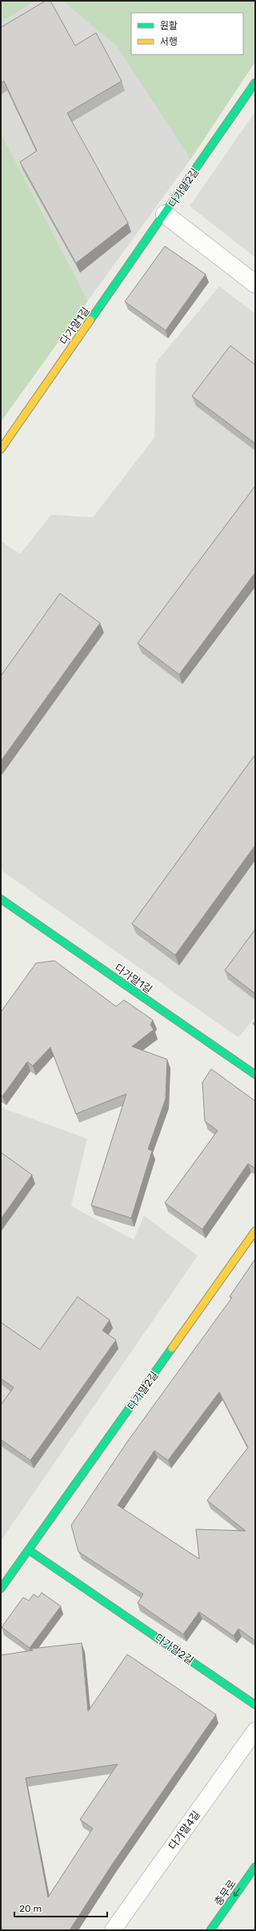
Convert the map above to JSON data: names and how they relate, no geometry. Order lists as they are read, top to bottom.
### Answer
{
  "streets": {
    "street": ["다가말2길", "다가말1길", "충무로"],
    "lane": ["다가말4길"]
  },
  "crossings": [
    ["다가말2길", "다가말1길"]
  ],
  "one_way": ["충무로"],
  "legend": ["원활", "서행"],
  "scale_bar": "20 m"
}
